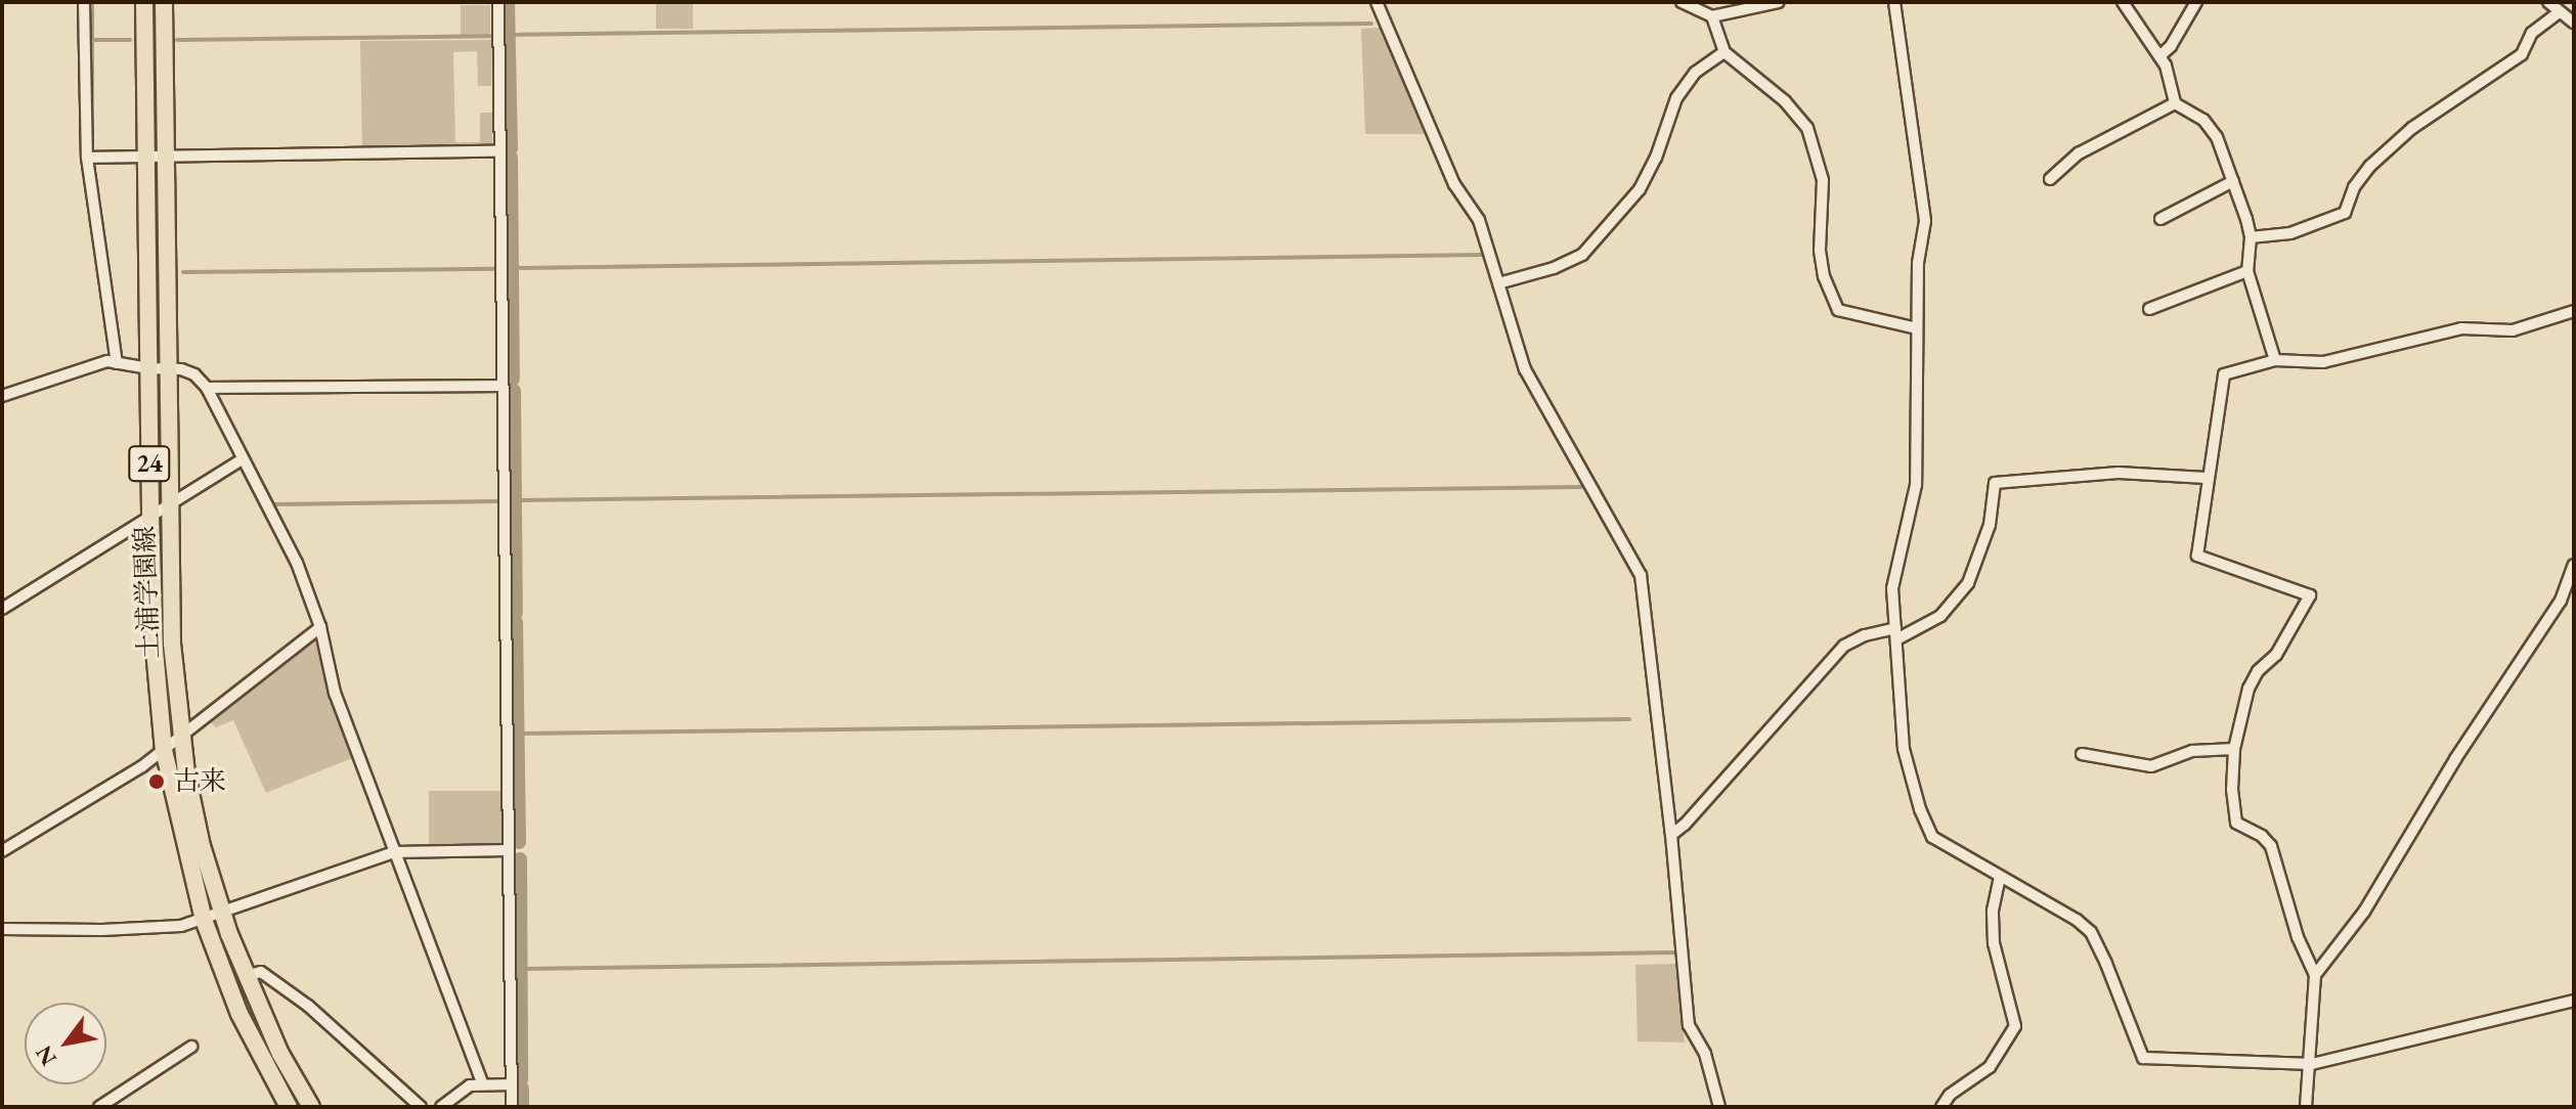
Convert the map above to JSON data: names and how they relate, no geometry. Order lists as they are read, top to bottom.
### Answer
{
  "streets": {
    "main road": ["24", "土浦学園線"]
  },
  "places": ["古来"],
  "north": "bottom left"
}
